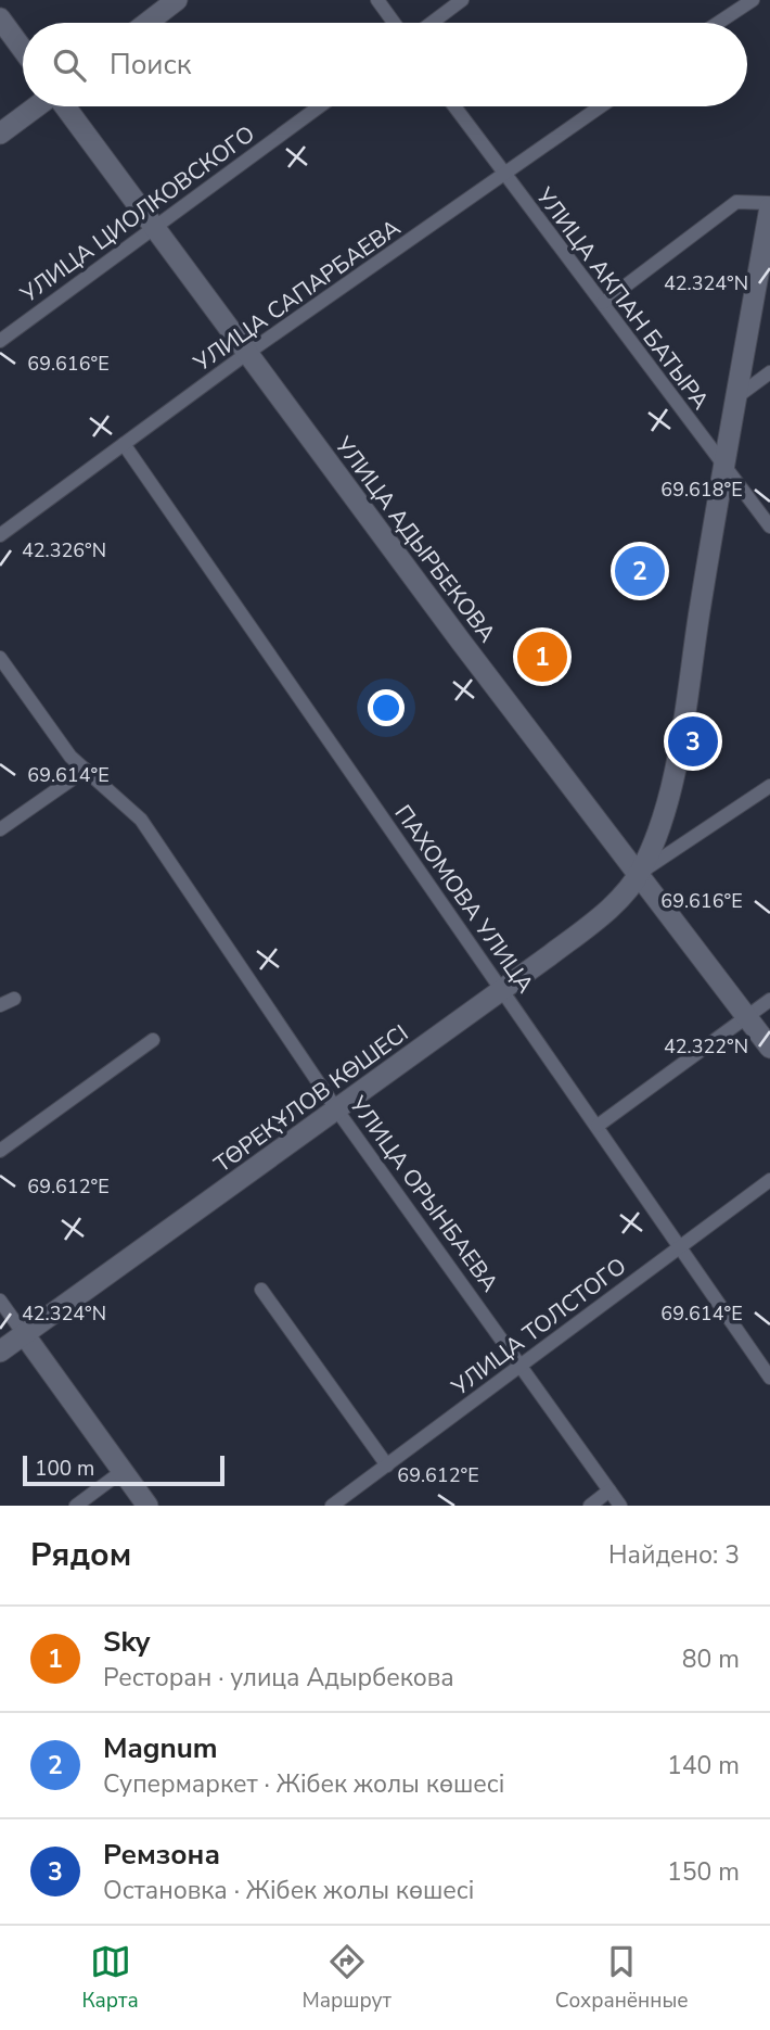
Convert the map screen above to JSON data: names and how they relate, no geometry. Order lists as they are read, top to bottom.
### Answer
{
  "streets": {
    "main road": ["УЛИЦА АДЫРБЕКОВА", "ТӨРЕҚҰЛОВ КӨШЕСІ"],
    "street": [
      "УЛИЦА ЦИОЛКОВСКОГО",
      "УЛИЦА САПАРБАЕВА",
      "УЛИЦА АКПАН БАТЫРА",
      "ПАХОМОВА УЛИЦА",
      "УЛИЦА ОРЫНБАЕВА",
      "УЛИЦА ТОЛСТОГО"
    ]
  },
  "crossings": [
    ["УЛИЦА ЦИОЛКОВСКОГО", "УЛИЦА АДЫРБЕКОВА"],
    ["УЛИЦА САПАРБАЕВА", "УЛИЦА АКПАН БАТЫРА"],
    ["УЛИЦА САПАРБАЕВА", "УЛИЦА АДЫРБЕКОВА"],
    ["УЛИЦА САПАРБАЕВА", "ПАХОМОВА УЛИЦА"],
    ["УЛИЦА АДЫРБЕКОВА", "ТӨРЕҚҰЛОВ КӨШЕСІ"],
    ["ПАХОМОВА УЛИЦА", "ТӨРЕҚҰЛОВ КӨШЕСІ"],
    ["ПАХОМОВА УЛИЦА", "УЛИЦА ТОЛСТОГО"],
    ["ТӨРЕҚҰЛОВ КӨШЕСІ", "УЛИЦА ОРЫНБАЕВА"],
    ["УЛИЦА ОРЫНБАЕВА", "УЛИЦА ТОЛСТОГО"]
  ],
  "scale_bar": "100 m",
  "page": {
    "search": "Поиск",
    "pins": ["2", "1", "3"],
    "scale": "100 m",
    "heading": ["Рядом", "Найдено: 3"],
    "list": [
      {
        "mark": "1",
        "name": "Sky",
        "note": "Ресторан · улица Адырбекова",
        "value": "80 m"
      },
      {
        "mark": "2",
        "name": "Magnum",
        "note": "Супермаркет · Жібек жолы көшесі",
        "value": "140 m"
      },
      {
        "mark": "3",
        "name": "Ремзона",
        "note": "Остановка · Жібек жолы көшесі",
        "value": "150 m"
      }
    ],
    "nav": ["Карта", "Маршрут", "Сохранённые"]
  },
  "coordinates": [
    "42.324°N",
    "69.616°E",
    "69.618°E",
    "42.326°N",
    "69.614°E",
    "42.322°N",
    "69.612°E"
  ]
}
